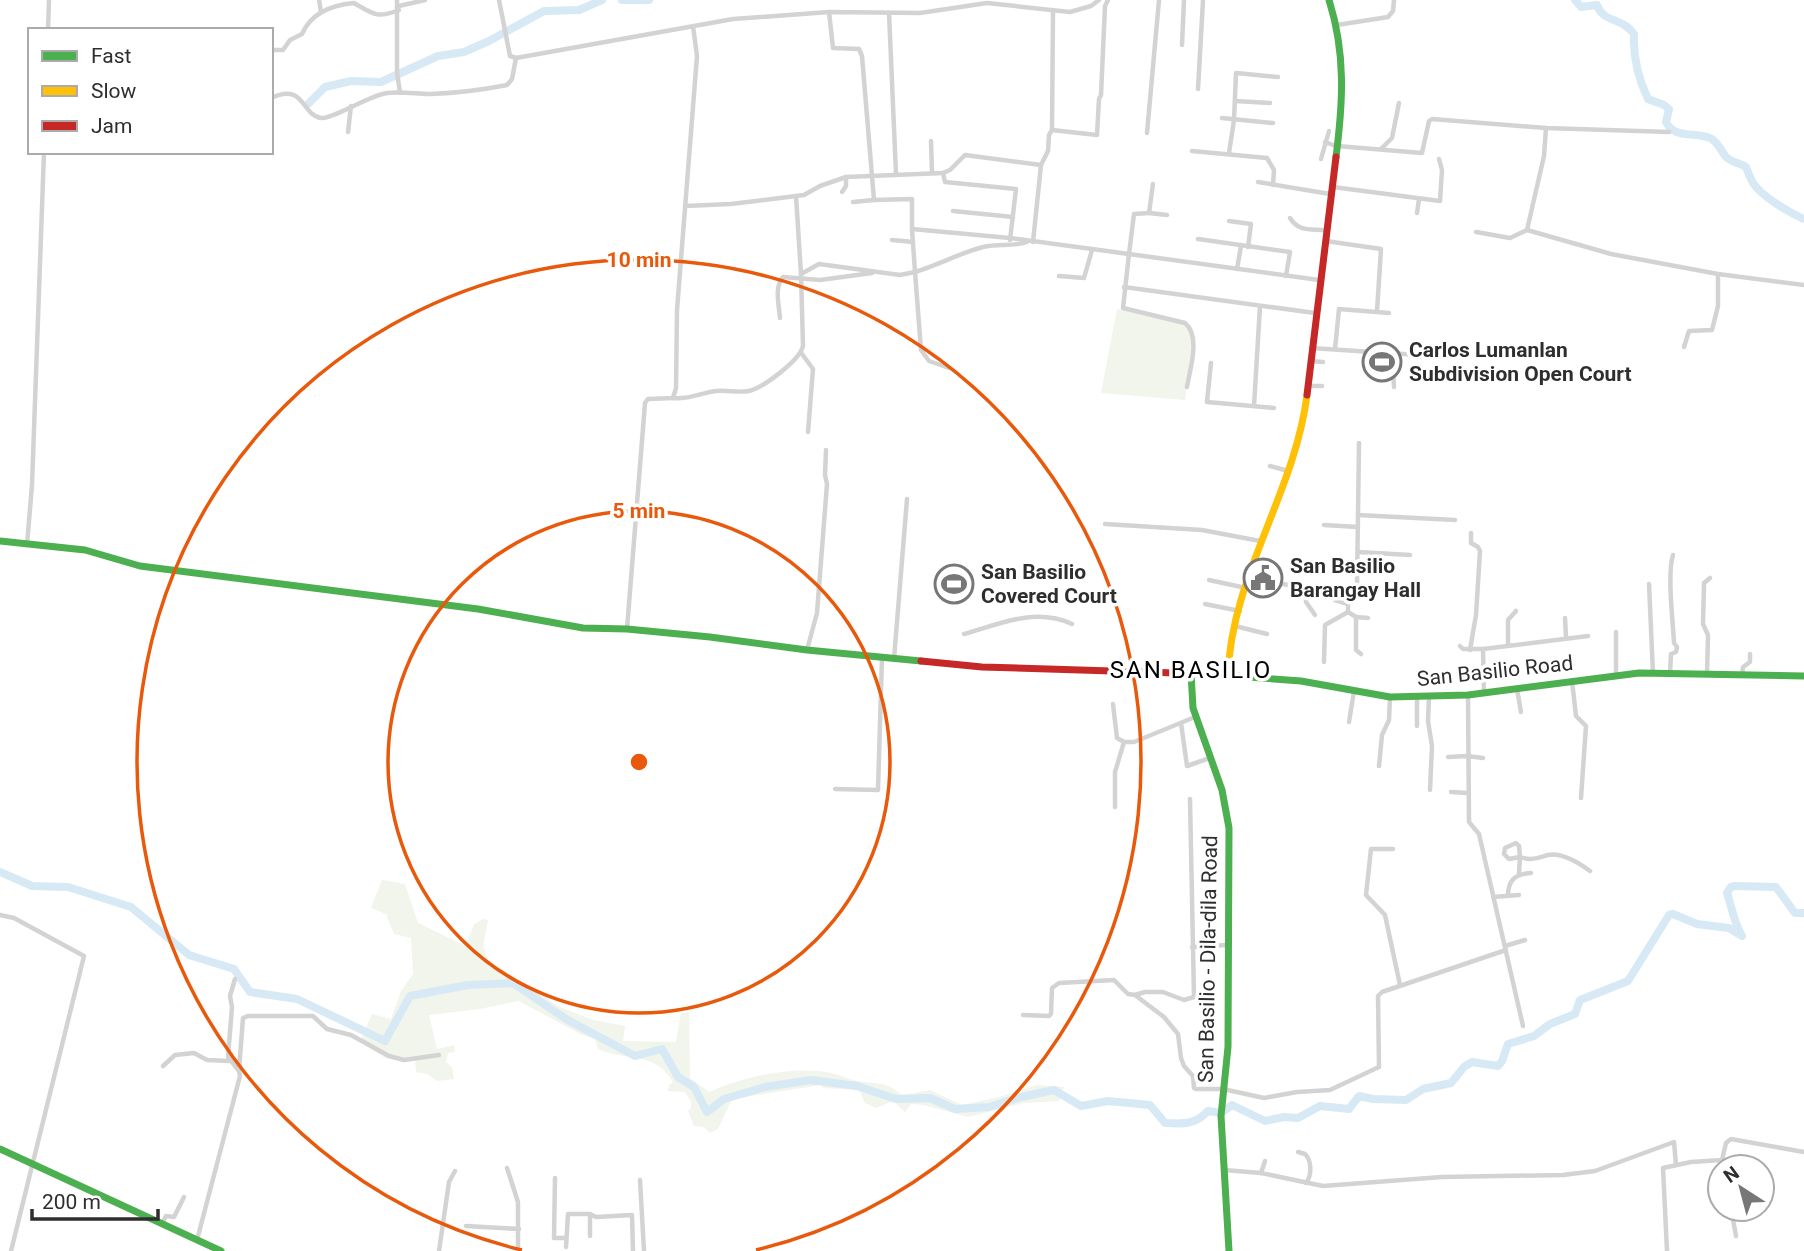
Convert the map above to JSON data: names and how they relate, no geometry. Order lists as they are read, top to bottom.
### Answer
{
  "streets": {
    "street": ["San Basilio Road", "San Basilio - Dila-dila Road"]
  },
  "crossings": [
    ["San Basilio Road", "San Basilio - Dila-dila Road"]
  ],
  "districts": ["SAN BASILIO"],
  "places": {
    "sports": ["Carlos Lumanlan Subdivision Open Court", "San Basilio Covered Court"],
    "public building": ["San Basilio Barangay Hall"]
  },
  "legend": ["Fast", "Slow", "Jam"],
  "scale_bar": "200 m",
  "north": "top left",
  "rings": ["10 min", "5 min"]
}
